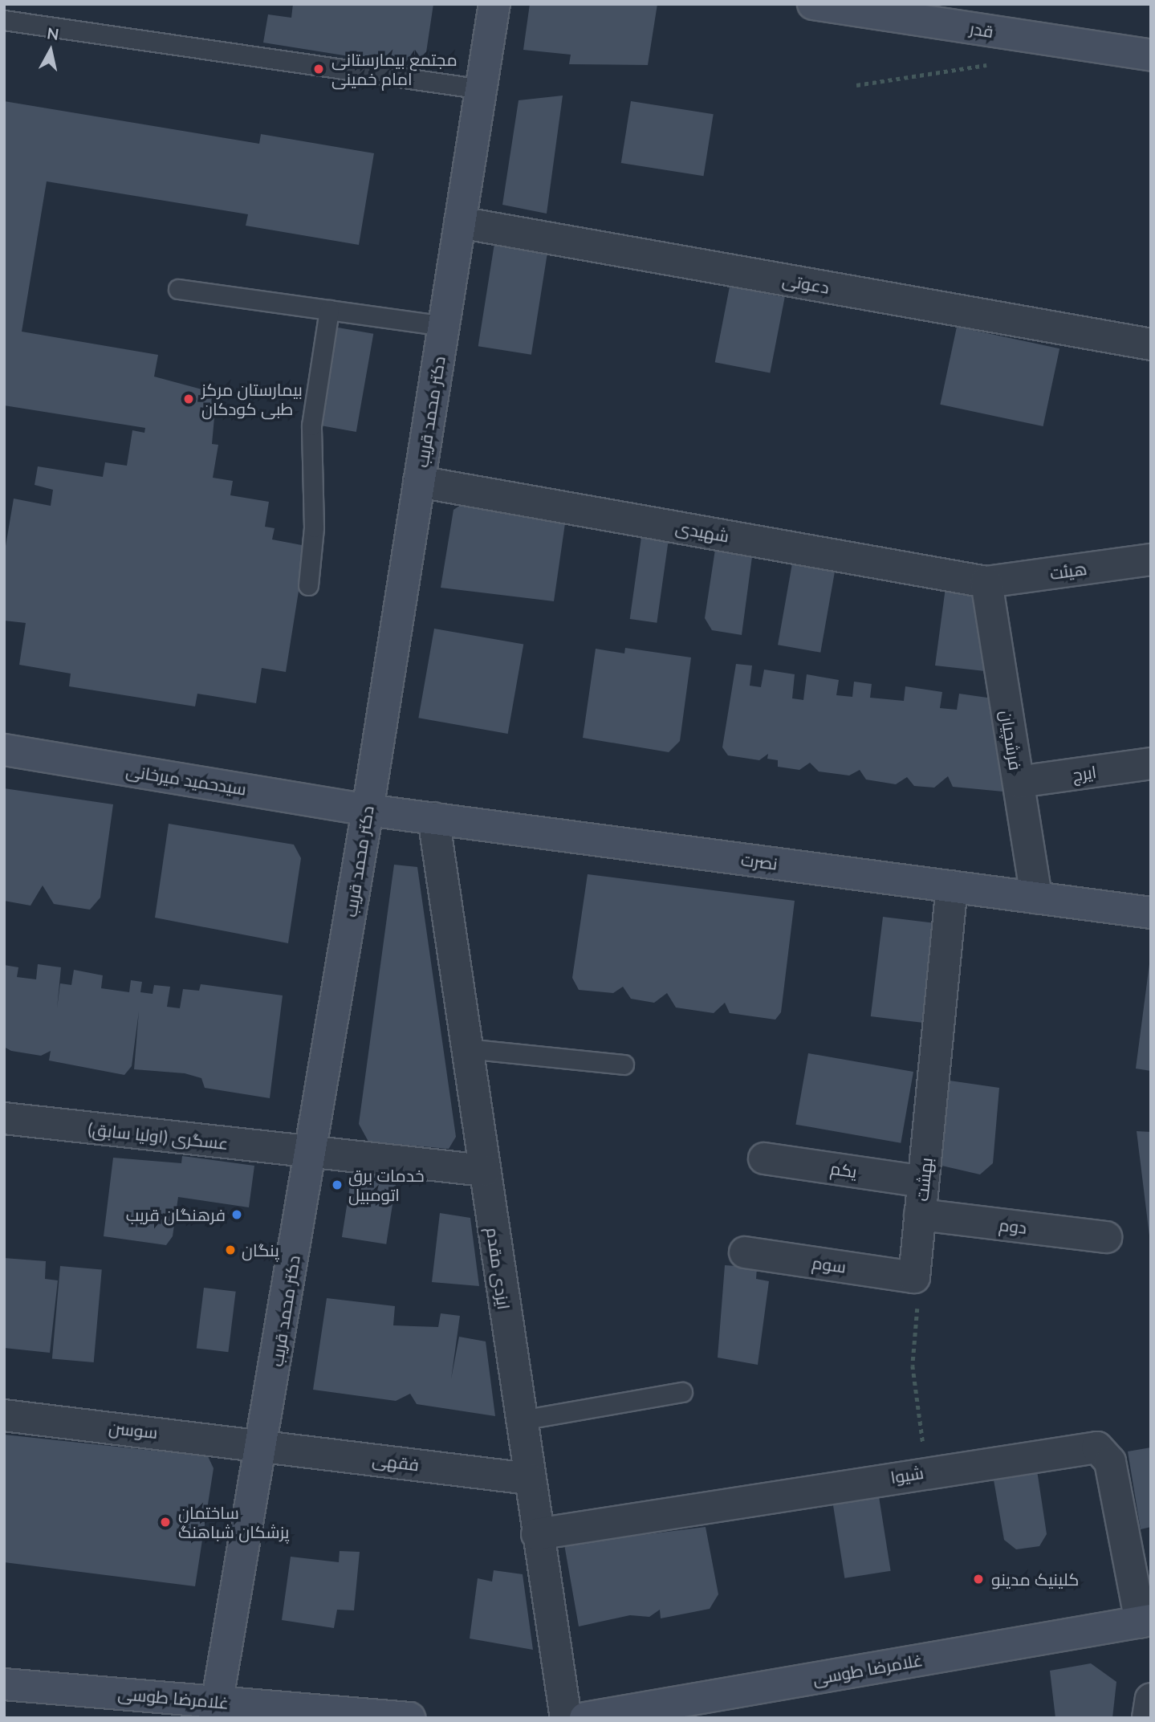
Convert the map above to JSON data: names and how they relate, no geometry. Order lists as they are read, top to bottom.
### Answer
{
  "streets": {
    "main road": [
      "قدر",
      "دکتر محمد قریب",
      "سیدحمید میرخانی",
      "نصرت",
      "غلامرضا طوسی"
    ],
    "street": [
      "دعوتی",
      "شهیدی",
      "هیئت",
      "فرشچیان",
      "ایرج",
      "عسگری (اولیا سابق)",
      "یکم",
      "بهشت",
      "دوم",
      "سوم",
      "ایزدی مقدم",
      "سوسن",
      "فقهی",
      "شیوا"
    ]
  },
  "crossings": [
    ["دعوتی", "دکتر محمد قریب"],
    ["دکتر محمد قریب", "شهیدی"],
    ["دکتر محمد قریب", "سیدحمید میرخانی"],
    ["دکتر محمد قریب", "نصرت"],
    ["دکتر محمد قریب", "عسگری (اولیا سابق)"],
    ["دکتر محمد قریب", "سوسن"],
    ["دکتر محمد قریب", "فقهی"],
    ["دکتر محمد قریب", "غلامرضا طوسی"],
    ["شهیدی", "هیئت"],
    ["شهیدی", "فرشچیان"],
    ["هیئت", "فرشچیان"],
    ["فرشچیان", "ایرج"],
    ["فرشچیان", "نصرت"],
    ["سیدحمید میرخانی", "نصرت"],
    ["نصرت", "بهشت"],
    ["نصرت", "ایزدی مقدم"],
    ["عسگری (اولیا سابق)", "ایزدی مقدم"],
    ["یکم", "بهشت"],
    ["بهشت", "دوم"],
    ["بهشت", "سوم"],
    ["ایزدی مقدم", "فقهی"],
    ["ایزدی مقدم", "شیوا"],
    ["سوسن", "فقهی"],
    ["شیوا", "غلامرضا طوسی"]
  ],
  "places": [
    "مجتمع بیمارستانی امام خمینی",
    "بیمارستان مرکز طبی کودکان",
    "خدمات برق اتومبیل",
    "فرهنگان قریب",
    "پنگان",
    "ساختمان پزشکان شباهنگ",
    "کلینیک مدینو"
  ],
  "north": "top"
}
